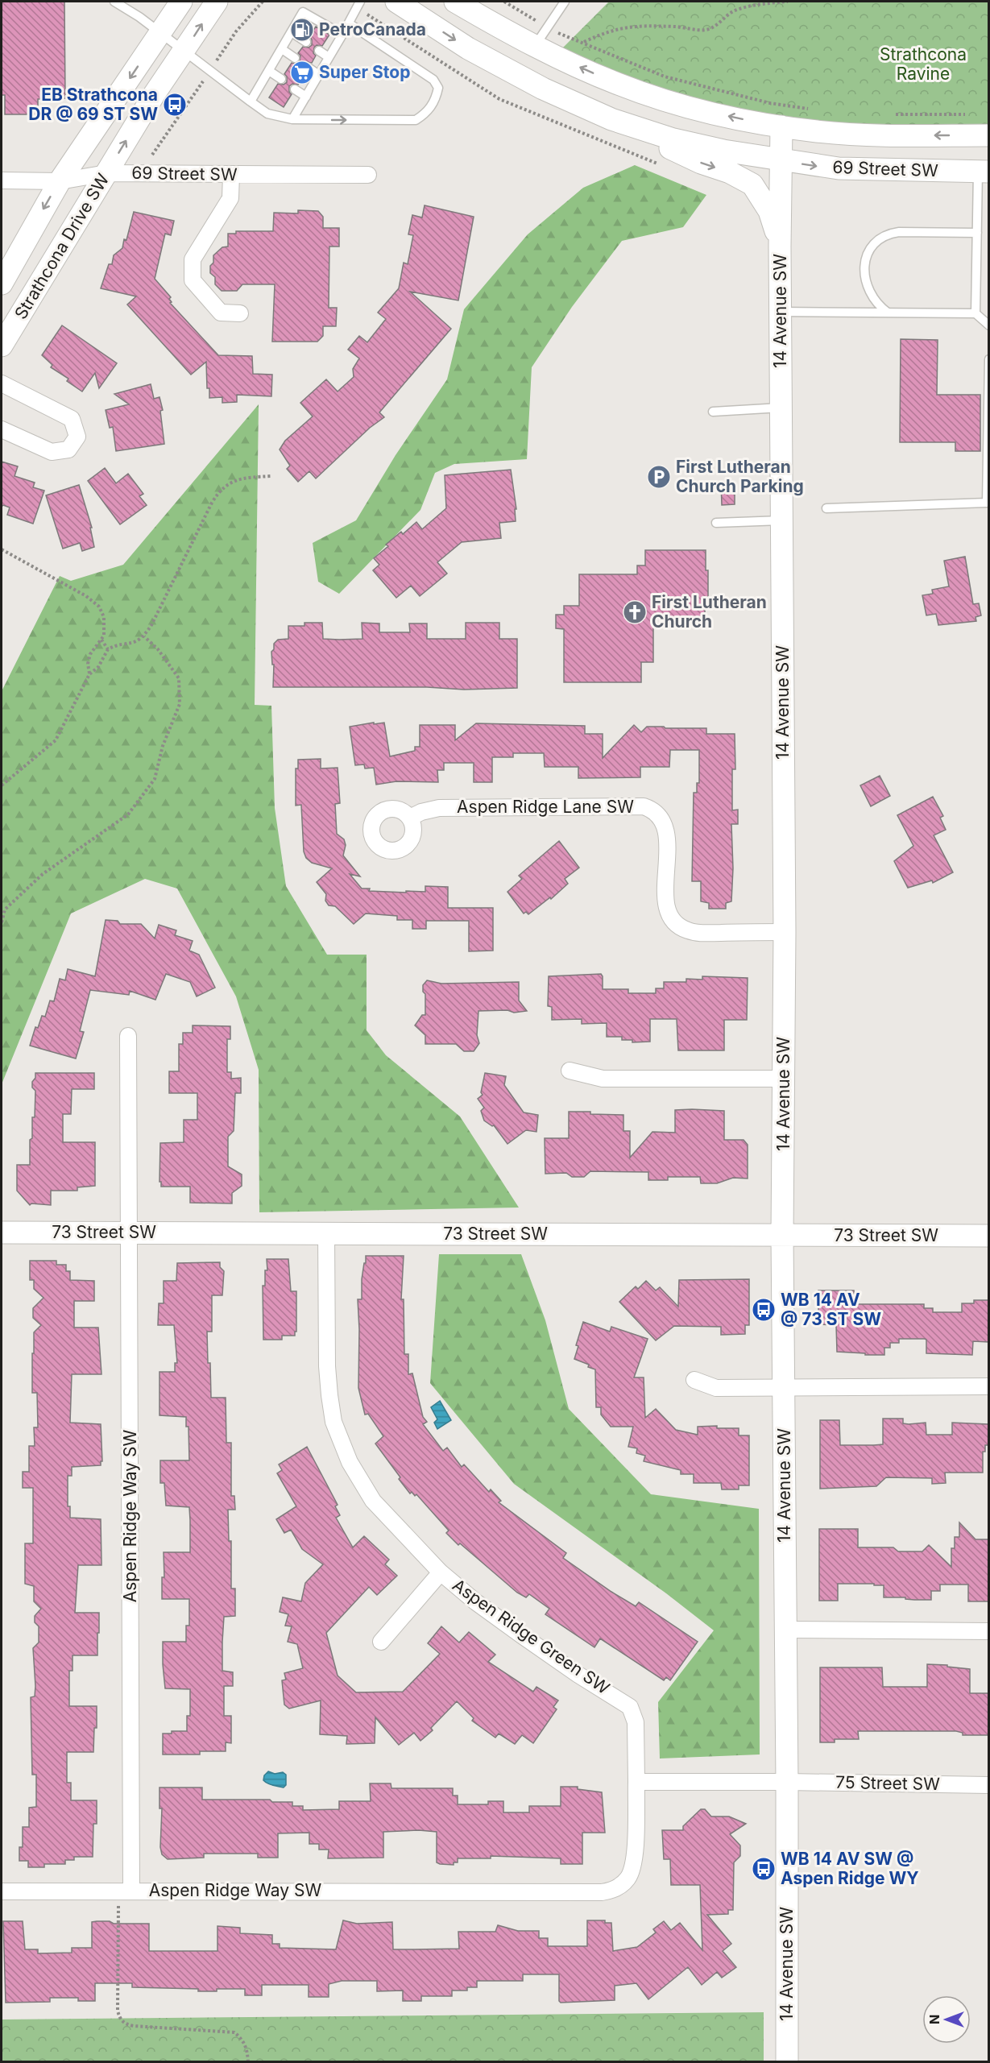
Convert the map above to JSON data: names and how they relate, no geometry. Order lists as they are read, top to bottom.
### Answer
{
  "streets": {
    "street": [
      "69 Street SW",
      "Strathcona Drive SW",
      "14 Avenue SW",
      "Aspen Ridge Lane SW",
      "73 Street SW",
      "Aspen Ridge Way SW",
      "Aspen Ridge Green SW",
      "75 Street SW"
    ]
  },
  "crossings": [
    ["69 Street SW", "Strathcona Drive SW"],
    ["69 Street SW", "14 Avenue SW"],
    ["14 Avenue SW", "Aspen Ridge Lane SW"],
    ["14 Avenue SW", "73 Street SW"],
    ["14 Avenue SW", "75 Street SW"],
    ["73 Street SW", "Aspen Ridge Way SW"],
    ["73 Street SW", "Aspen Ridge Green SW"],
    ["Aspen Ridge Way SW", "Aspen Ridge Green SW"]
  ],
  "parks": ["Strathcona Ravine"],
  "places": {
    "fuel station": ["PetroCanada"],
    "supermarket": ["Super Stop"],
    "bus stop": ["EB Strathcona DR @ 69 ST SW", "WB 14 AV @ 73 ST SW", "WB 14 AV SW @ Aspen Ridge WY"],
    "parking": ["First Lutheran Church Parking"],
    "church": ["First Lutheran Church"]
  },
  "north": "left"
}
